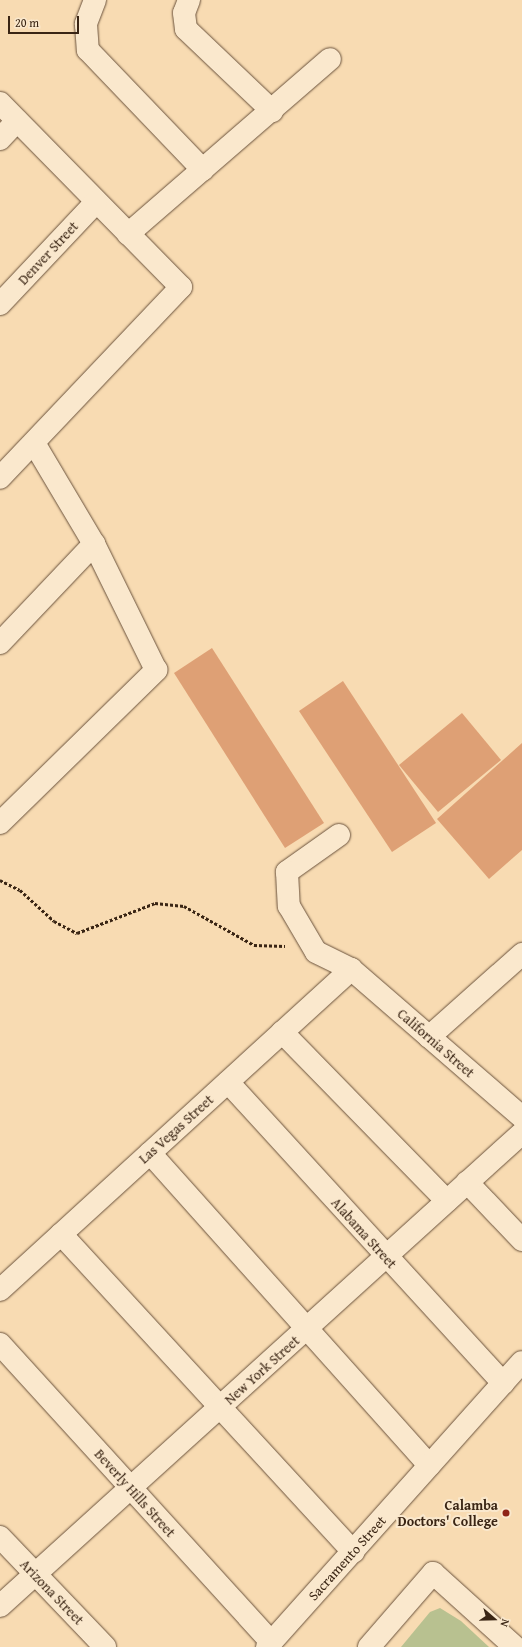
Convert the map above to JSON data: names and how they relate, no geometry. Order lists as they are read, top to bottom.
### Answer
{
  "streets": {
    "street": [
      "Denver Street",
      "California Street",
      "Las Vegas Street",
      "Alabama Street",
      "New York Street",
      "Beverly Hills Street",
      "Sacramento Street",
      "Arizona Street"
    ]
  },
  "crossings": [
    ["California Street", "Las Vegas Street"],
    ["Las Vegas Street", "Alabama Street"],
    ["Alabama Street", "New York Street"],
    ["Alabama Street", "Sacramento Street"],
    ["New York Street", "Beverly Hills Street"],
    ["New York Street", "Arizona Street"],
    ["Beverly Hills Street", "Sacramento Street"]
  ],
  "places": ["Calamba Doctors' College"],
  "scale_bar": "20 m",
  "north": "right"
}
